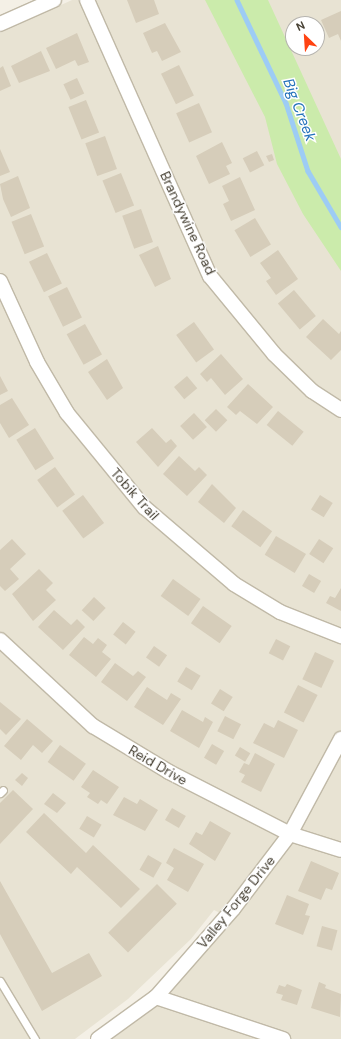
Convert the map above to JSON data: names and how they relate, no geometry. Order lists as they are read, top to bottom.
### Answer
{
  "streets": {
    "street": [
      "Brandywine Road",
      "Tobik Trail",
      "Reid Drive",
      "Valley Forge Drive"
    ]
  },
  "crossings": [
    ["Reid Drive", "Valley Forge Drive"]
  ],
  "water": ["Big Creek"],
  "north": "top left"
}
